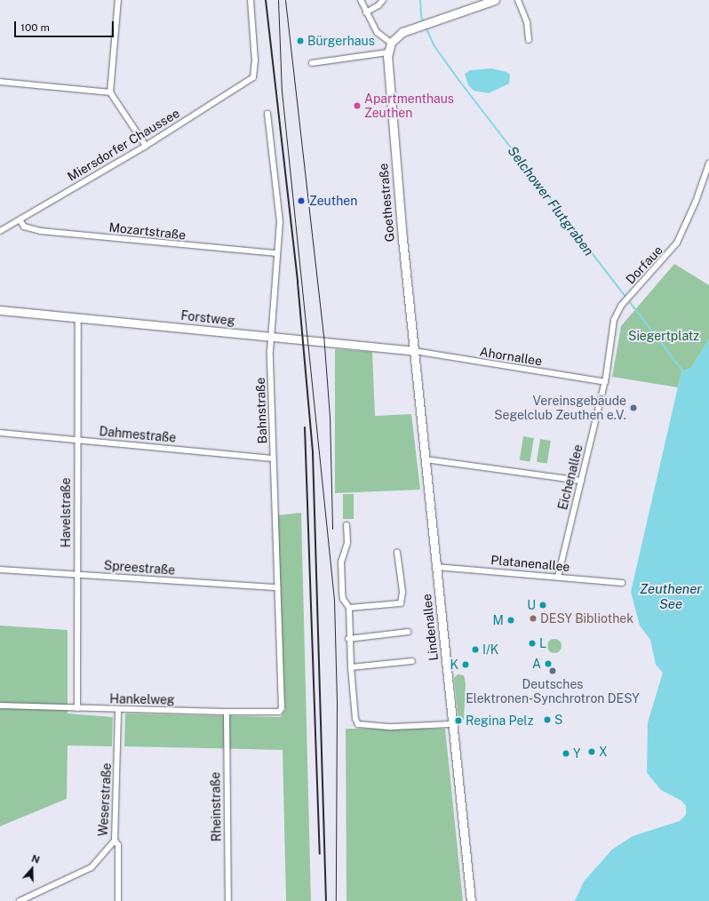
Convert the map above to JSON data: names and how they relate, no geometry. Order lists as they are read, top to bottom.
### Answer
{
  "streets": {
    "main road": ["Goethestraße", "Forstweg", "Lindenallee"],
    "street": [
      "Miersdorfer Chaussee",
      "Mozartstraße",
      "Dorfaue",
      "Ahornallee",
      "Bahnstraße",
      "Dahmestraße",
      "Eichenallee",
      "Havelstraße",
      "Platanenallee",
      "Spreestraße",
      "Hankelweg",
      "Weserstraße",
      "Rheinstraße"
    ]
  },
  "crossings": [
    ["Miersdorfer Chaussee", "Mozartstraße"],
    ["Goethestraße", "Forstweg"],
    ["Goethestraße", "Ahornallee"],
    ["Goethestraße", "Lindenallee"],
    ["Mozartstraße", "Bahnstraße"],
    ["Dorfaue", "Ahornallee"],
    ["Dorfaue", "Eichenallee"],
    ["Forstweg", "Ahornallee"],
    ["Forstweg", "Bahnstraße"],
    ["Forstweg", "Havelstraße"],
    ["Forstweg", "Lindenallee"],
    ["Ahornallee", "Eichenallee"],
    ["Ahornallee", "Lindenallee"],
    ["Bahnstraße", "Dahmestraße"],
    ["Bahnstraße", "Spreestraße"],
    ["Bahnstraße", "Hankelweg"],
    ["Dahmestraße", "Havelstraße"],
    ["Eichenallee", "Platanenallee"],
    ["Havelstraße", "Spreestraße"],
    ["Havelstraße", "Hankelweg"],
    ["Platanenallee", "Lindenallee"],
    ["Hankelweg", "Weserstraße"],
    ["Hankelweg", "Rheinstraße"]
  ],
  "water": ["Selchower Flutgraben", "Zeuthener See"],
  "parks": ["Siegertplatz"],
  "places": [
    "Bürgerhaus",
    "Apartmenthaus Zeuthen",
    "Zeuthen",
    "Vereinsgebäude Segelclub Zeuthen e.V.",
    "U",
    "DESY Bibliothek",
    "M",
    "L",
    "I/K",
    "A",
    "K",
    "Deutsches Elektronen-Synchrotron DESY",
    "S",
    "Regina Pelz",
    "X",
    "Y"
  ],
  "scale_bar": "100 m",
  "north": "top"
}
